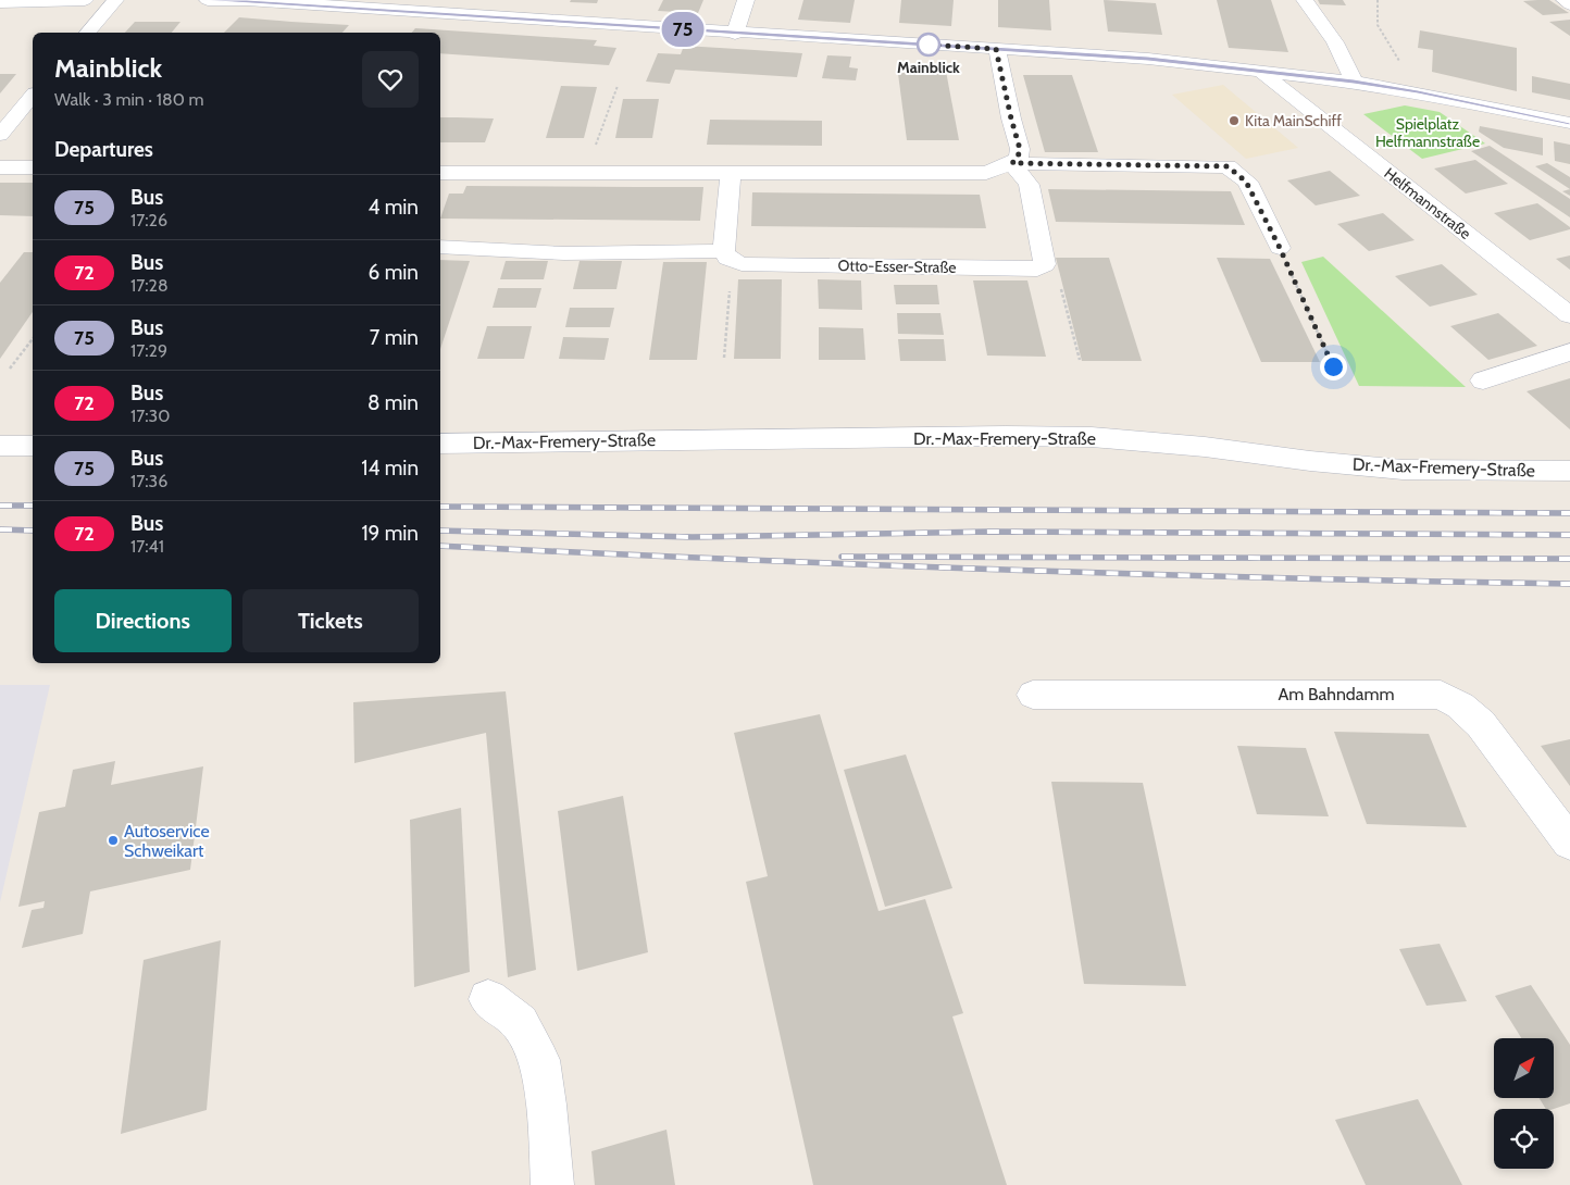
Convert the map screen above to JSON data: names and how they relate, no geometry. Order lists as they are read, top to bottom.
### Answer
{
  "streets": {
    "street": [
      "Helfmannstraße",
      "Otto-Esser-Straße",
      "Dr.-Max-Fremery-Straße",
      "Am Bahndamm"
    ]
  },
  "parks": ["Spielplatz Helfmannstraße"],
  "places": ["Mainblick", "Kita MainSchiff", "Autoservice Schweikart"],
  "lines": ["bus line 75"],
  "north": "top right",
  "page": {
    "on_map": "75",
    "heading": [
      ["Mainblick", "Walk · 3 min · 180 m"],
      "Departures"
    ],
    "list": [
      {
        "mark": "75",
        "name": "Bus",
        "note": "17:26",
        "value": "4 min"
      },
      {
        "mark": "72",
        "name": "Bus",
        "note": "17:28",
        "value": "6 min"
      },
      {
        "mark": "75",
        "name": "Bus",
        "note": "17:29",
        "value": "7 min"
      },
      {
        "mark": "72",
        "name": "Bus",
        "note": "17:30",
        "value": "8 min"
      },
      {
        "mark": "75",
        "name": "Bus",
        "note": "17:36",
        "value": "14 min"
      },
      {
        "mark": "72",
        "name": "Bus",
        "note": "17:41",
        "value": "19 min"
      }
    ],
    "buttons": ["Directions", "Tickets"]
  }
}
